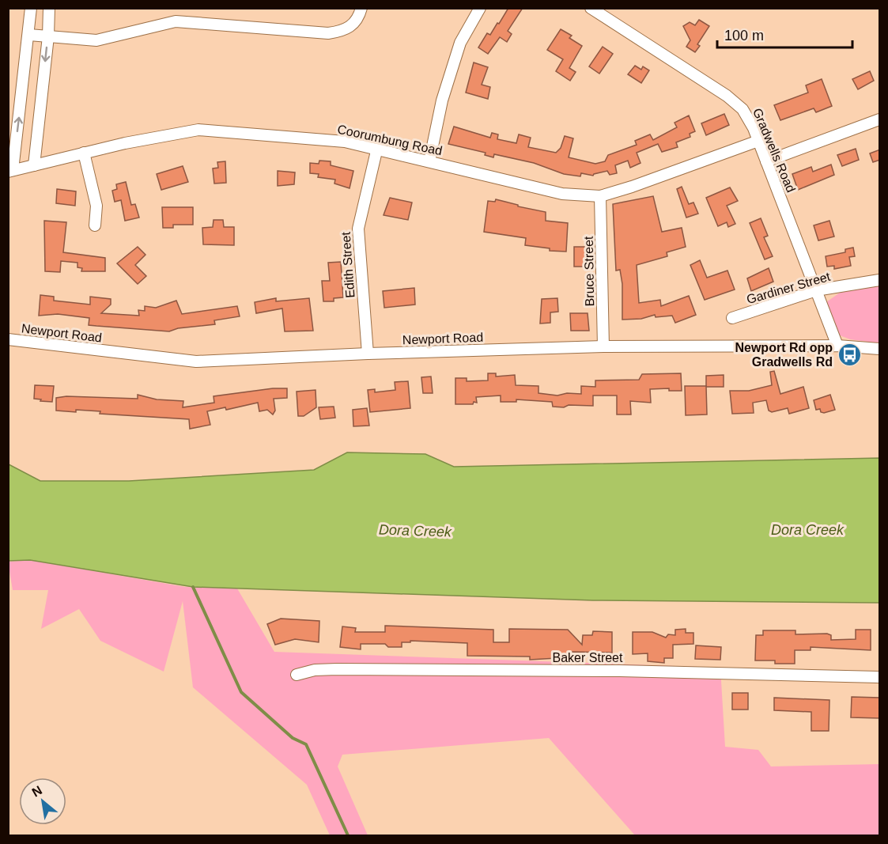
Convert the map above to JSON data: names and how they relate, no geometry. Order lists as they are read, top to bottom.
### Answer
{
  "streets": {
    "street": [
      "Coorumbung Road",
      "Gradwells Road",
      "Edith Street",
      "Bruce Street",
      "Gardiner Street",
      "Newport Road",
      "Baker Street"
    ]
  },
  "crossings": [
    ["Coorumbung Road", "Gradwells Road"],
    ["Coorumbung Road", "Edith Street"],
    ["Coorumbung Road", "Bruce Street"],
    ["Gradwells Road", "Gardiner Street"],
    ["Gradwells Road", "Newport Road"],
    ["Edith Street", "Newport Road"],
    ["Bruce Street", "Newport Road"]
  ],
  "water": ["Dora Creek"],
  "places": {
    "bus stop": ["Newport Rd opp Gradwells Rd"]
  },
  "scale_bar": "100 m",
  "north": "top left"
}
